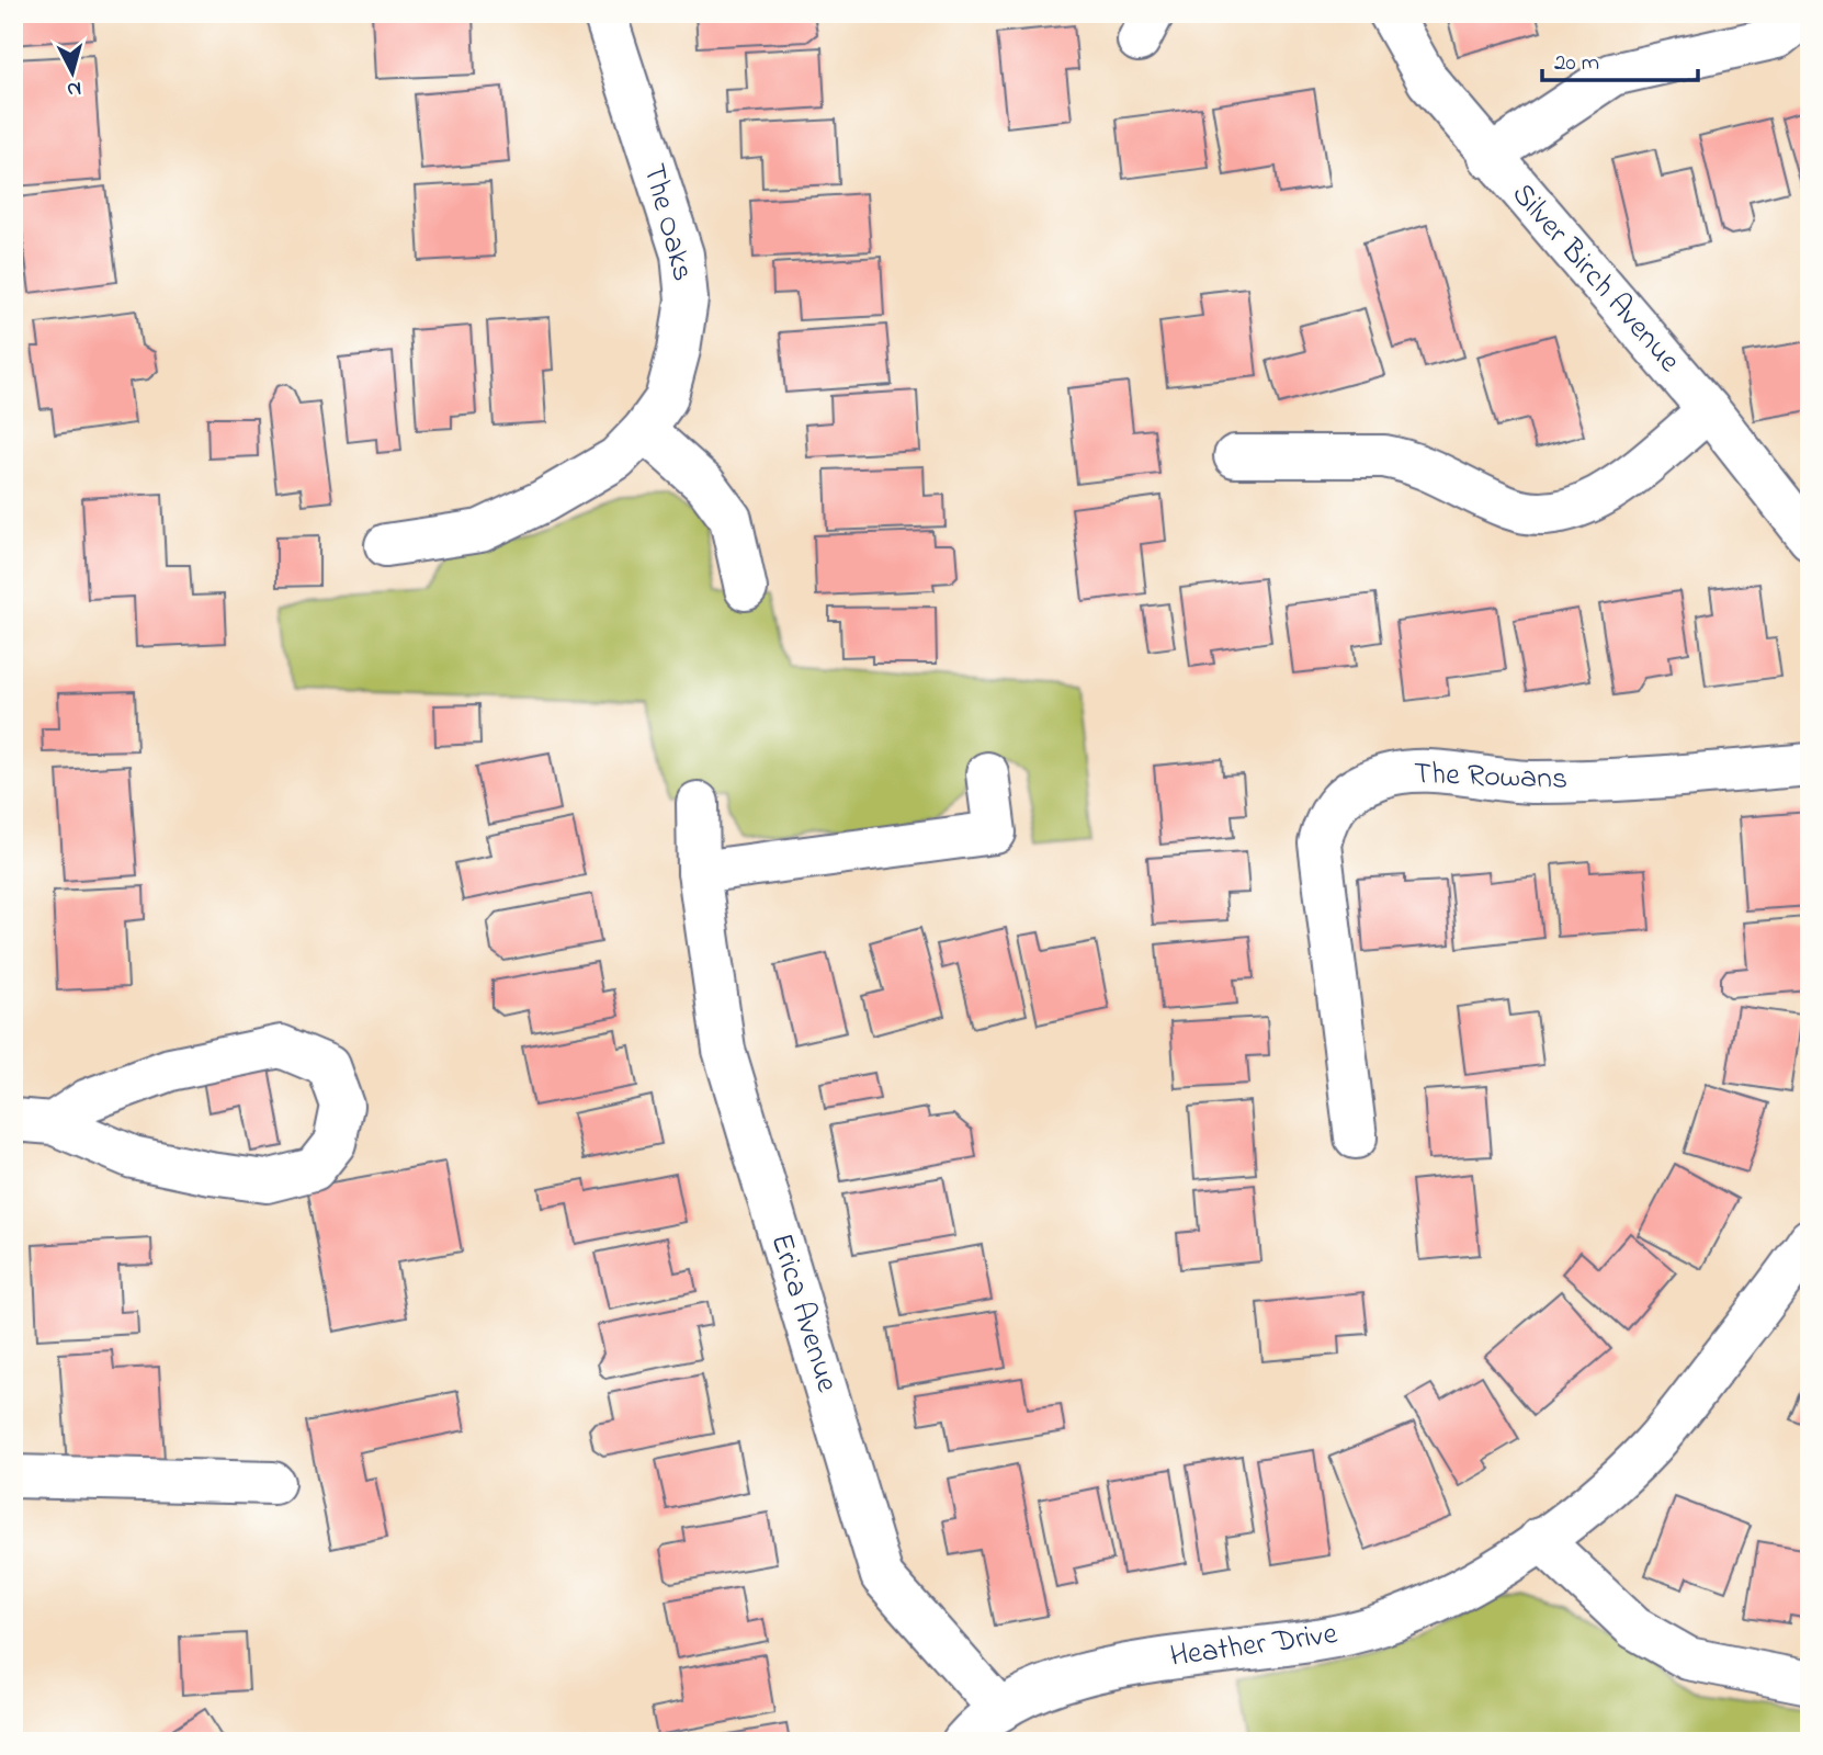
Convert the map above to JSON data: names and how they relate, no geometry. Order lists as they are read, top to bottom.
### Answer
{
  "streets": {
    "street": [
      "The Oaks",
      "Silver Birch Avenue",
      "The Rowans",
      "Erica Avenue",
      "Heather Drive"
    ]
  },
  "crossings": [
    ["Erica Avenue", "Heather Drive"]
  ],
  "scale_bar": "20 m",
  "north": "bottom"
}
